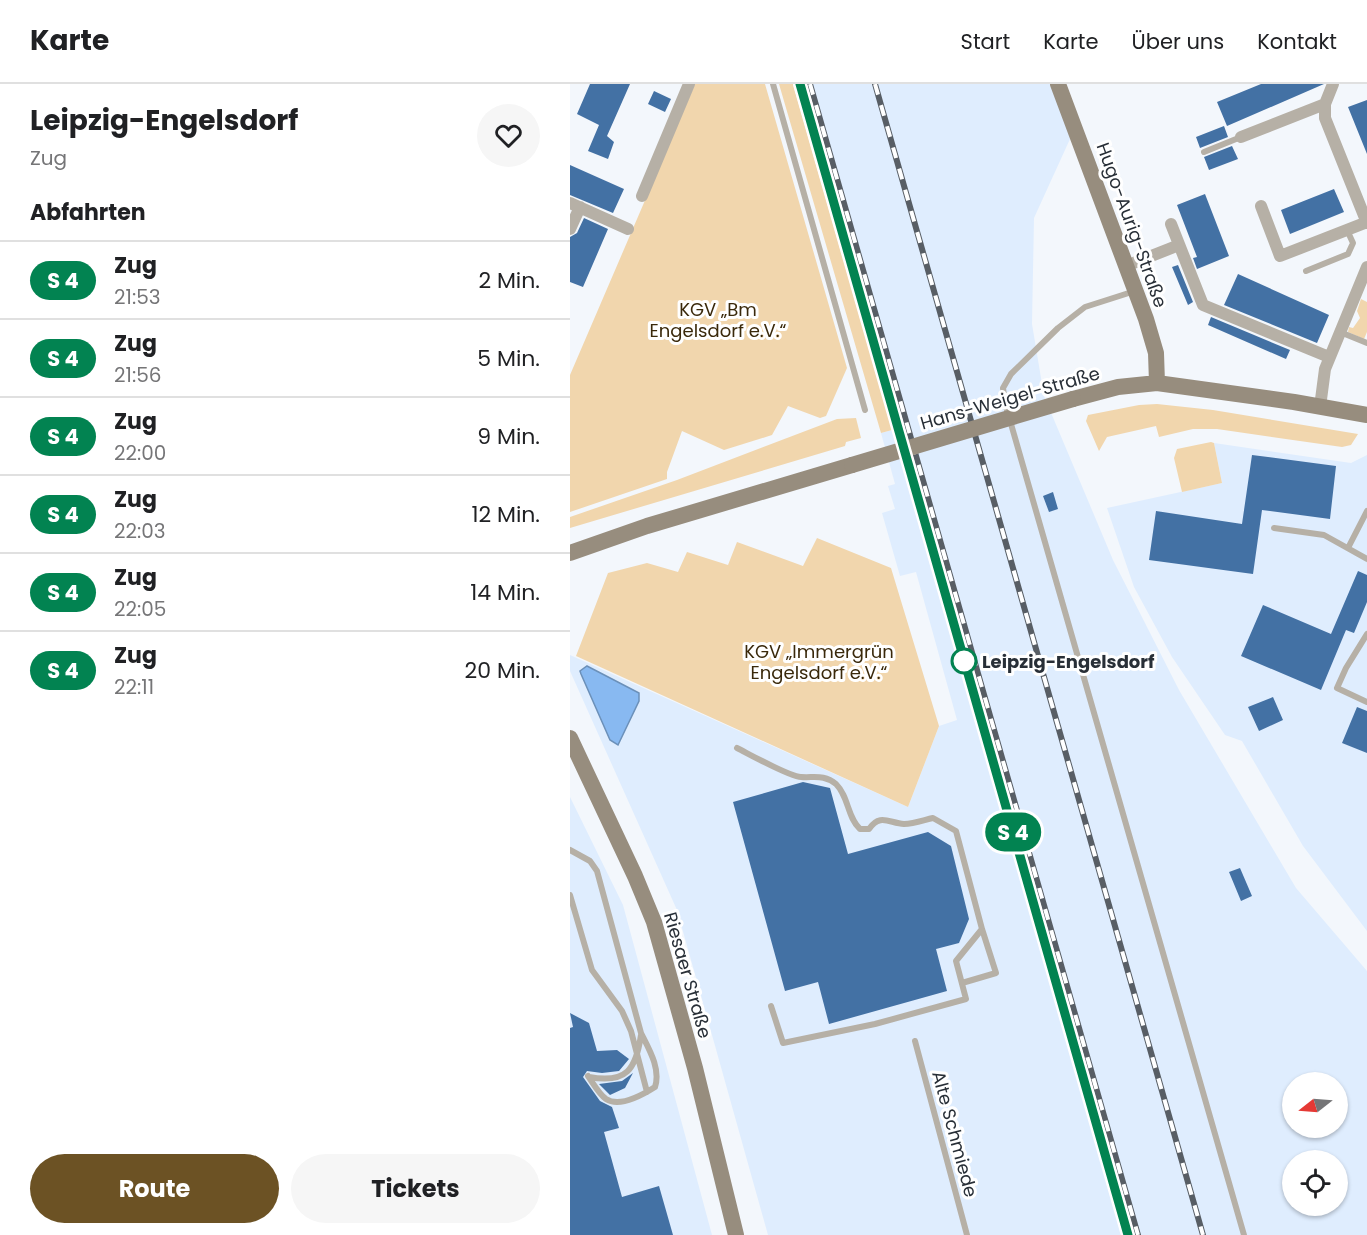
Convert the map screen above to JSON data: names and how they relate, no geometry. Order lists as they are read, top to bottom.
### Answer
{
  "streets": {
    "street": ["Hugo-Aurig-Straße", "Hans-Weigel-Straße", "Riesaer Straße"],
    "lane": ["Alte Schmiede"]
  },
  "crossings": [
    ["Hugo-Aurig-Straße", "Hans-Weigel-Straße"]
  ],
  "parks": ["KGV „Bm Engelsdorf e.V.“", "KGV „Immergrün Engelsdorf e.V.“"],
  "places": ["Leipzig-Engelsdorf"],
  "north": "left",
  "page": {
    "header": "Karte",
    "nav": [
      "Start",
      "Karte",
      "Über uns",
      "Kontakt"
    ],
    "heading": [
      ["Leipzig-Engelsdorf", "Zug"],
      "Abfahrten"
    ],
    "on_map": "S 4",
    "list": [
      {
        "mark": "S 4",
        "name": "Zug",
        "note": "21:53",
        "value": "2 Min."
      },
      {
        "mark": "S 4",
        "name": "Zug",
        "note": "21:56",
        "value": "5 Min."
      },
      {
        "mark": "S 4",
        "name": "Zug",
        "note": "22:00",
        "value": "9 Min."
      },
      {
        "mark": "S 4",
        "name": "Zug",
        "note": "22:03",
        "value": "12 Min."
      },
      {
        "mark": "S 4",
        "name": "Zug",
        "note": "22:05",
        "value": "14 Min."
      },
      {
        "mark": "S 4",
        "name": "Zug",
        "note": "22:11",
        "value": "20 Min."
      }
    ],
    "buttons": ["Route", "Tickets"]
  }
}
